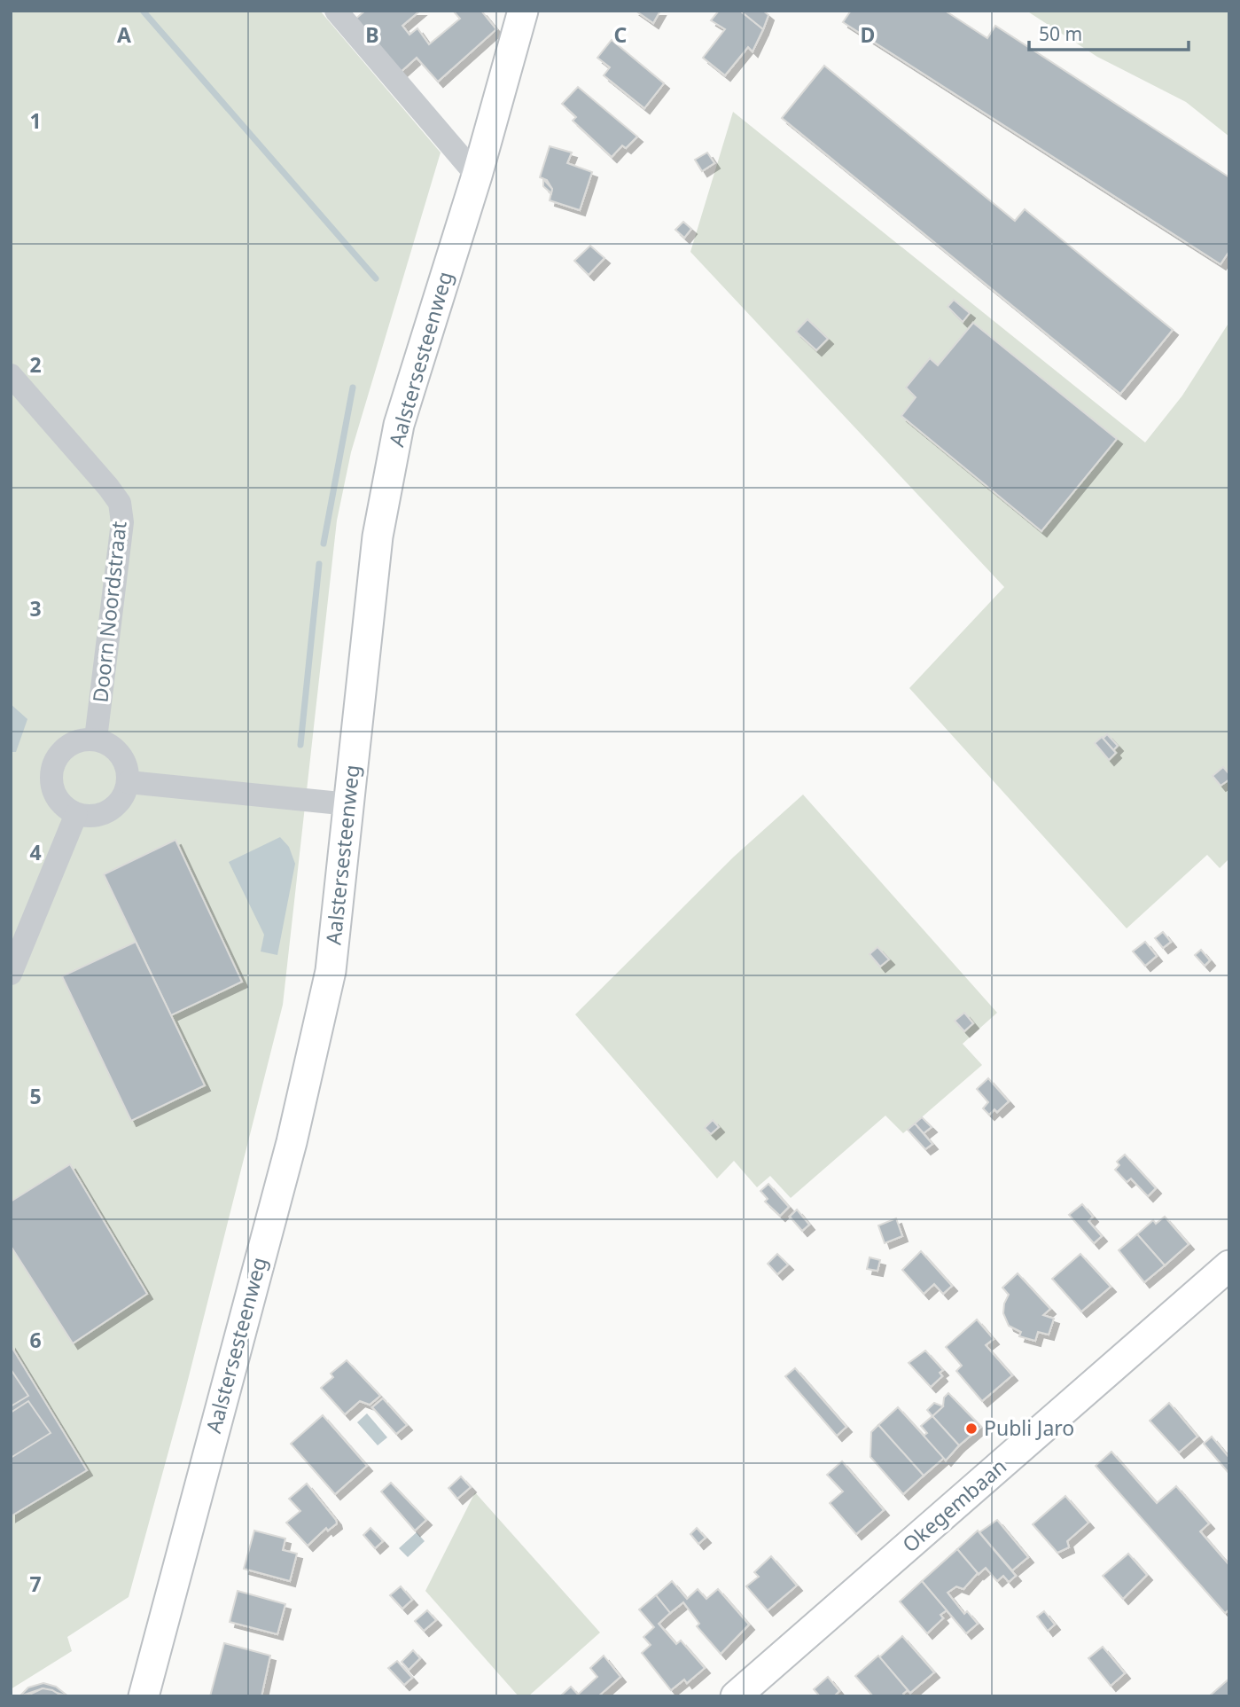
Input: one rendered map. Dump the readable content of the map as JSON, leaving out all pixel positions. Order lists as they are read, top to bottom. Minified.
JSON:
{"streets":{"main road":["Aalstersesteenweg","Okegembaan"],"street":["Doorn Noordstraat"]},"places":["Publi Jaro"],"scale_bar":"50 m","grid":{"columns":["A","B","C","D"],"rows":["1","2","3","4","5","6","7"]}}
